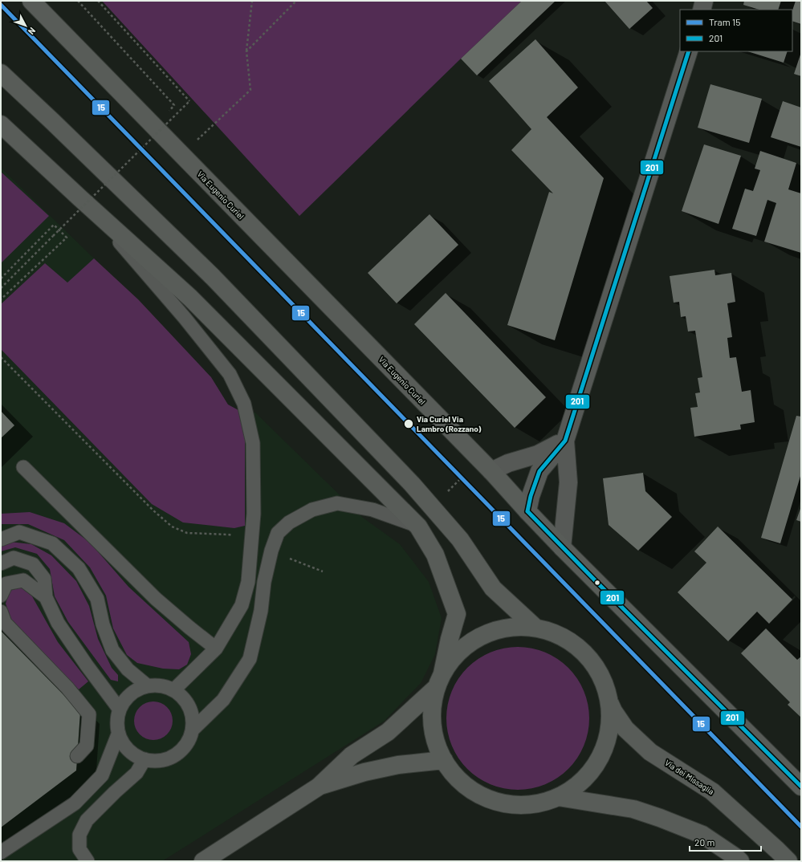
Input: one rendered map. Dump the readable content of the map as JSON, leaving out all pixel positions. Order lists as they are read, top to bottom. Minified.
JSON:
{"streets":{"main road":["Via Eugenio Curiel","Via dei Missaglia"]},"places":["Via Curiel Via Lambro (Rozzano)"],"lines":["tram line 15","transit line 201"],"legend":["Tram 15","201"],"scale_bar":"20 m","north":"bottom right"}
